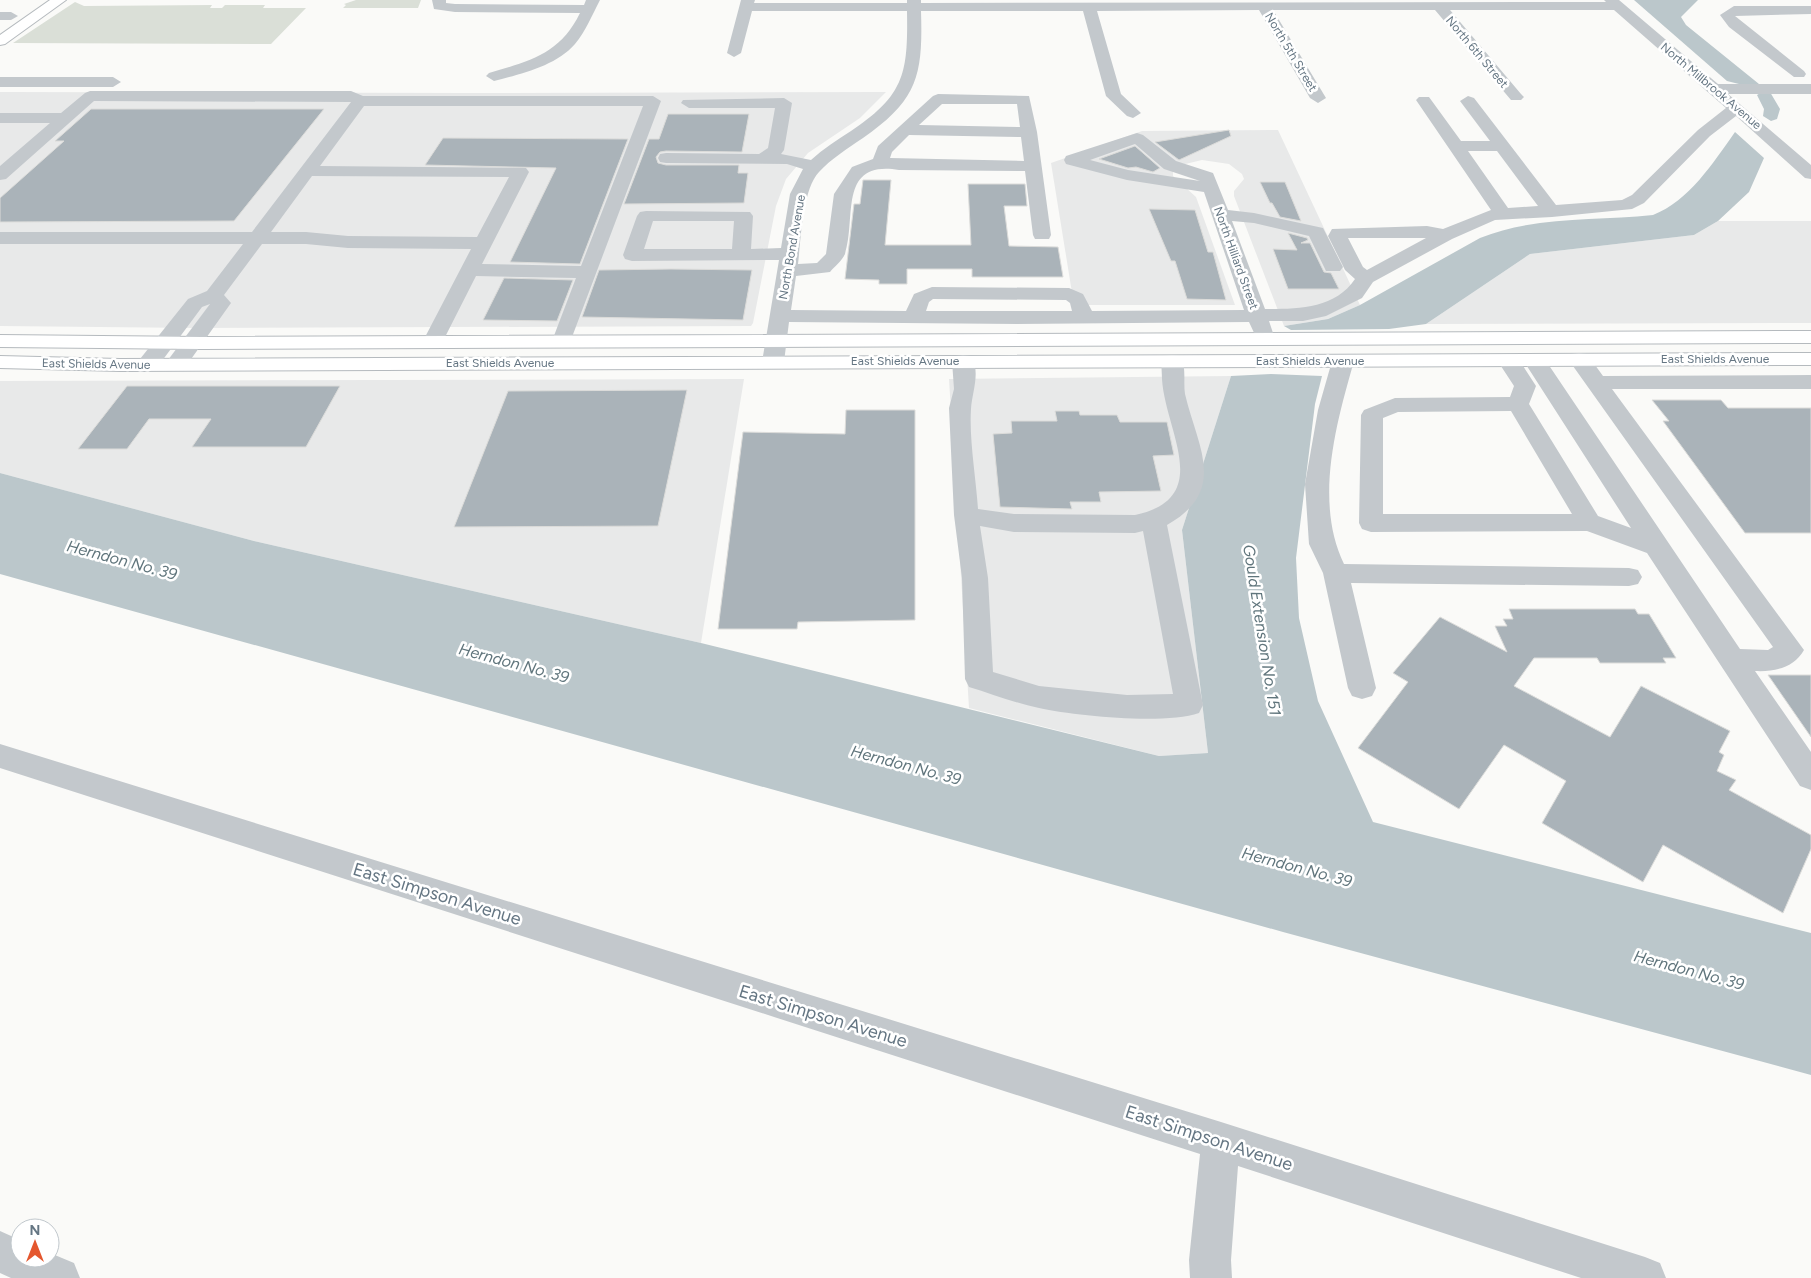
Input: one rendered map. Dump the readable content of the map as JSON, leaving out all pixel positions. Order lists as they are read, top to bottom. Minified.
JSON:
{"streets":{"main road":["East Shields Avenue"],"street":["North 5th Street","North 6th Street","North Millbrook Avenue","North Bond Avenue","North Hilliard Street","East Simpson Avenue"]},"crossings":[["North Bond Avenue","East Shields Avenue"],["North Hilliard Street","East Shields Avenue"]],"water":["Herndon No. 39","Gould Extension No. 151"],"north":"top"}
